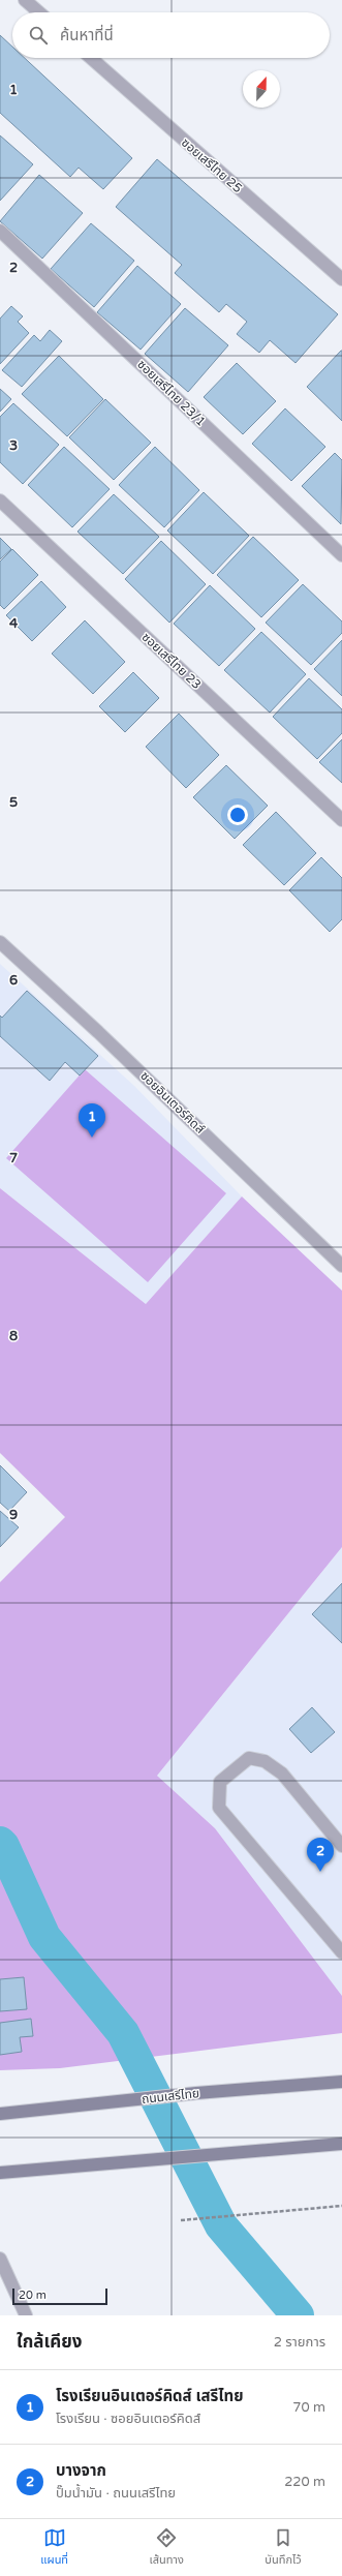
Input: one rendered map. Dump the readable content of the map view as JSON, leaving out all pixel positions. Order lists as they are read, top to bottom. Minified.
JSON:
{"streets":{"main road":["ถนนเสรีไทย"],"street":["ซอยเสรีไทย 25","ซอยเสรีไทย 23/1","ซอยเสรีไทย 23","ซอยอินเตอร์คิดส์"]},"scale_bar":"20 m","north":"top","page":{"search":"ค้นหาที่นี่","pins":["1","2"],"scale":"20 m","heading":["ใกล้เคียง","2 รายการ"],"list":[{"mark":"1","name":"โรงเรียนอินเตอร์คิดส์ เสรีไทย","note":"โรงเรียน · ซอยอินเตอร์คิดส์","value":"70 m"},{"mark":"2","name":"บางจาก","note":"ปั๊มน้ำมัน · ถนนเสรีไทย","value":"220 m"}],"nav":["แผนที่","เส้นทาง","บันทึกไว้"]},"grid":{"rows":["1","2","3","4","5","6","7","8","9"]}}
